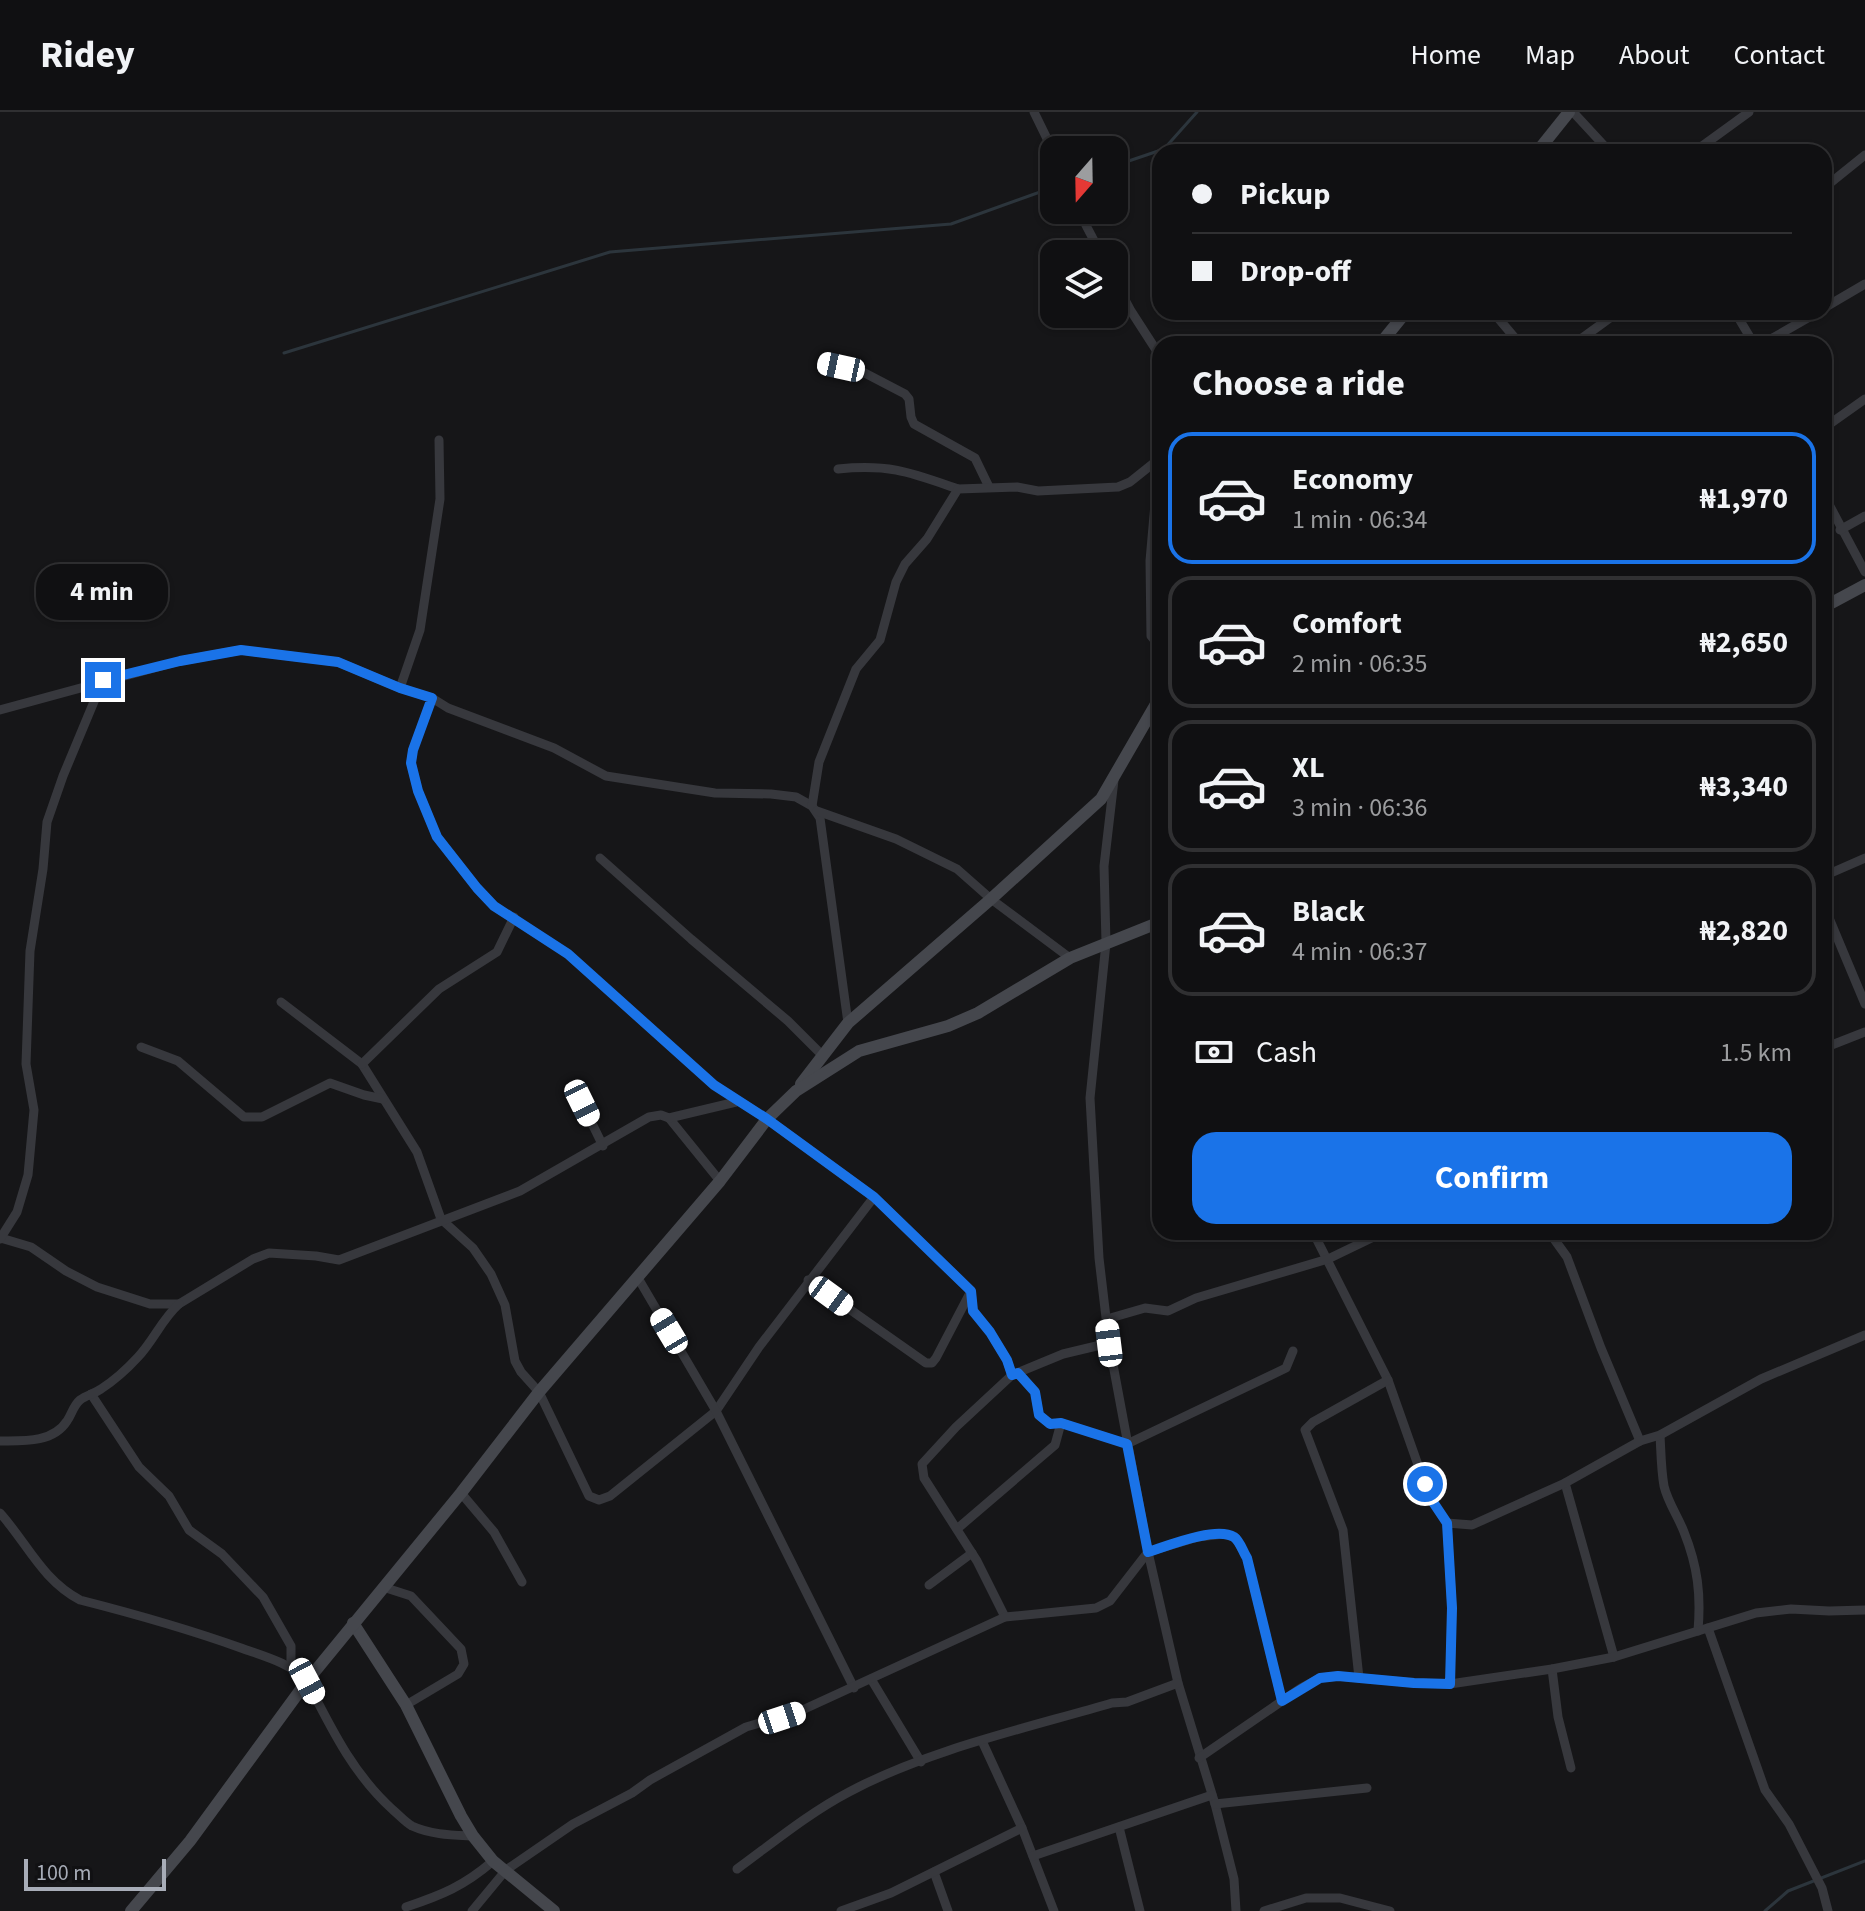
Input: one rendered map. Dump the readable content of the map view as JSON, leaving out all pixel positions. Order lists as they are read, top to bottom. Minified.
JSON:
{"scale_bar":"100 m","north":"bottom","page":{"header":"Ridey","nav":["Home","Map","About","Contact"],"banner":["Pickup","Drop-off"],"heading":"Choose a ride","list":[{"name":"Economy","note":"1 min · 06:34","value":"₦1,970"},{"name":"Comfort","note":"2 min · 06:35","value":"₦2,650"},{"name":"XL","note":"3 min · 06:36","value":"₦3,340"},{"name":"Black","note":"4 min · 06:37","value":"₦2,820"}],"bubble":"4 min","pay":["Cash","1.5 km"],"buttons":"Confirm","scale":"100 m"}}
